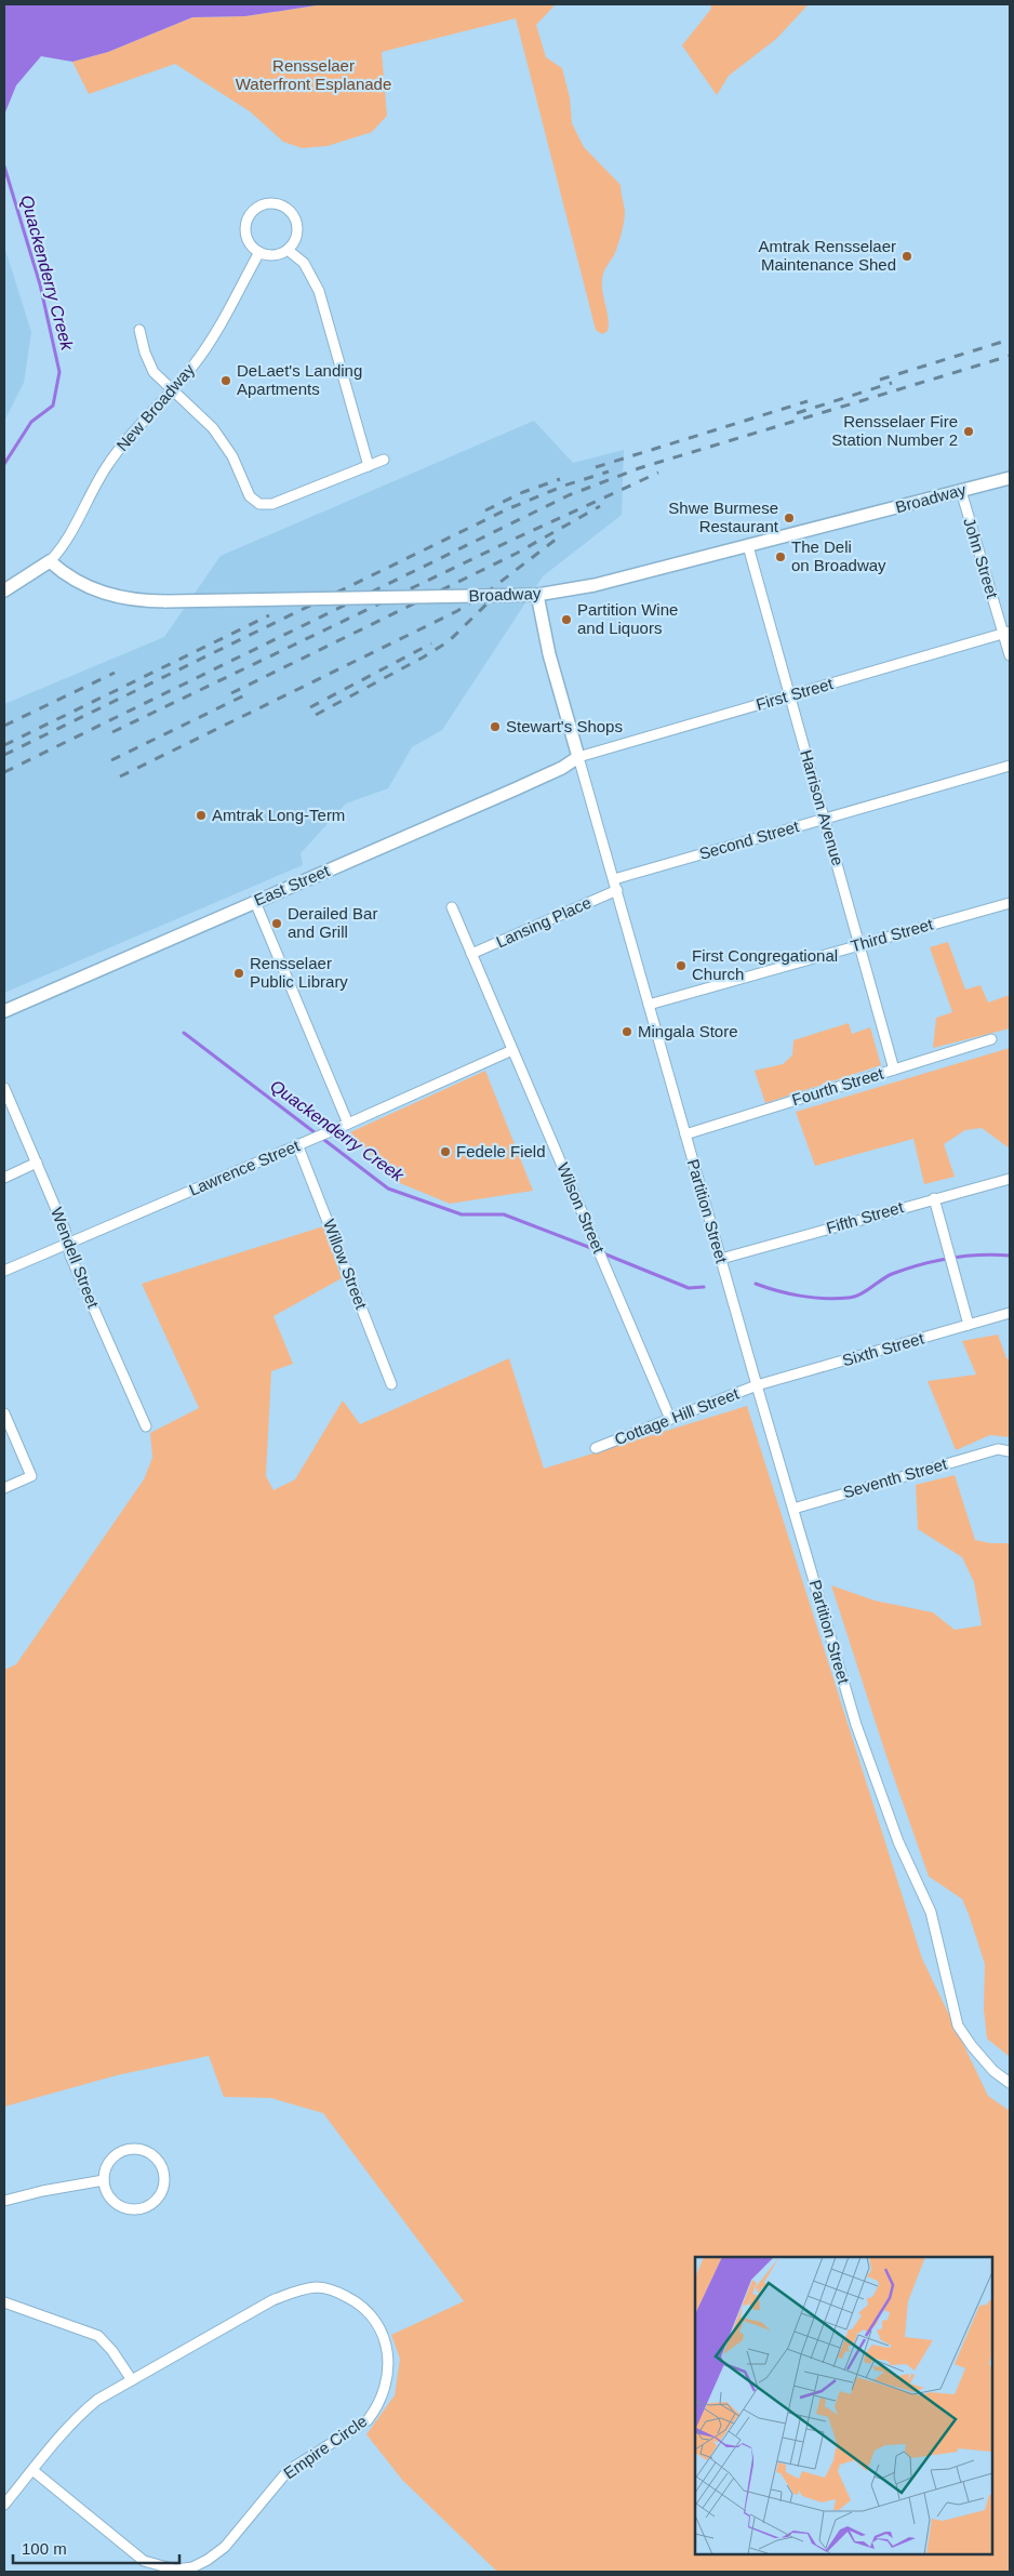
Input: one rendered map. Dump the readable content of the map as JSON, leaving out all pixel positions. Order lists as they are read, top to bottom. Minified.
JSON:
{"streets":{"street":["New Broadway","Broadway","John Street","First Street","Harrison Avenue","Second Street","East Street","Lansing Place","Third Street","Fourth Street","Lawrence Street","Wilson Street","Partition Street","Fifth Street","Wendell Street","Willow Street","Sixth Street","Cottage Hill Street","Seventh Street","Empire Circle"]},"crossings":[["New Broadway","Broadway"],["Broadway","John Street"],["Broadway","Harrison Avenue"],["Broadway","Partition Street"],["John Street","First Street"],["First Street","Harrison Avenue"],["First Street","East Street"],["First Street","Partition Street"],["Harrison Avenue","Second Street"],["Harrison Avenue","Third Street"],["Harrison Avenue","Fourth Street"],["Second Street","Partition Street"],["East Street","Partition Street"],["Lansing Place","Wilson Street"],["Lansing Place","Partition Street"],["Third Street","Partition Street"],["Fourth Street","Partition Street"],["Lawrence Street","Wilson Street"],["Lawrence Street","Wendell Street"],["Lawrence Street","Willow Street"],["Wilson Street","Cottage Hill Street"],["Partition Street","Fifth Street"],["Partition Street","Sixth Street"],["Partition Street","Cottage Hill Street"],["Partition Street","Seventh Street"],["Sixth Street","Cottage Hill Street"]],"water":["Quackenderry Creek"],"parks":["Rensselaer Waterfront Esplanade"],"places":["Amtrak Rensselaer Maintenance Shed","DeLaet's Landing Apartments","Rensselaer Fire Station Number 2","Shwe Burmese Restaurant","The Deli on Broadway","Partition Wine and Liquors","Stewart's Shops","Amtrak Long-Term","Derailed Bar and Grill","First Congregational Church","Rensselaer Public Library","Mingala Store","Fedele Field"],"scale_bar":"100 m"}
